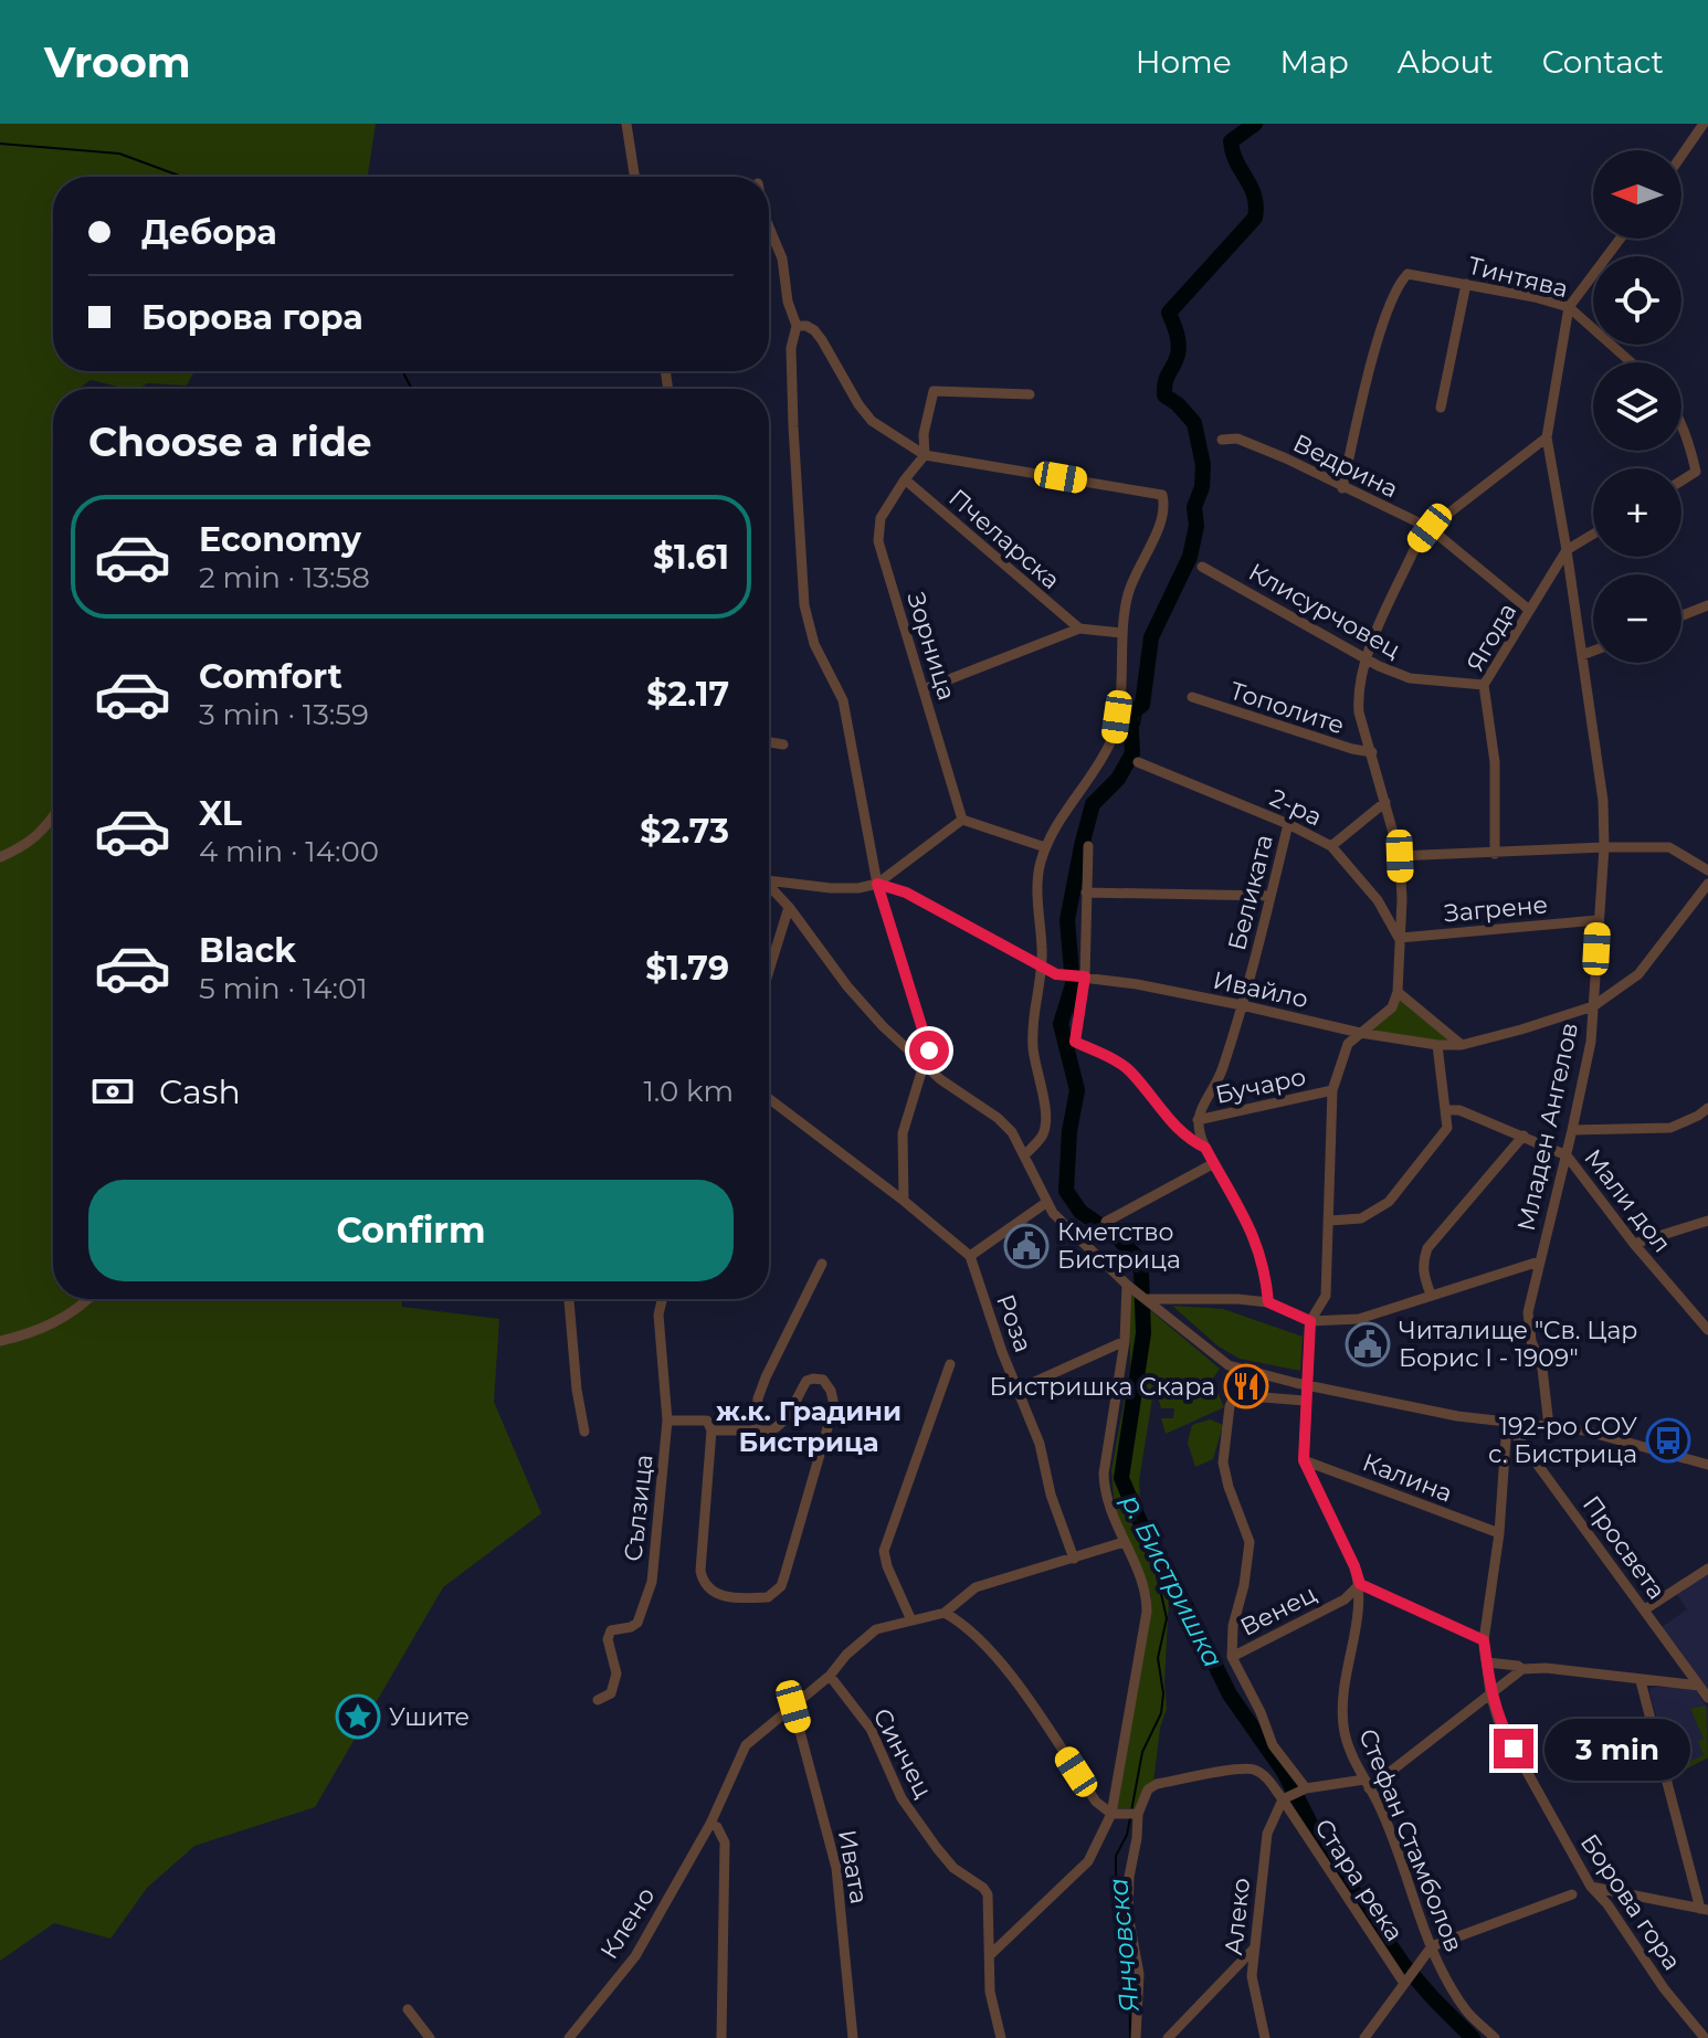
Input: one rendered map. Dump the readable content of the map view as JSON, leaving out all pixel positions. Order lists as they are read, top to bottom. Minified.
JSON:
{"streets":{"street":["Тинтява","Ведрина","Пчеларска","Клисурчовец","Ягода","Зорница","Тополите","2-ра","Беликата","Загрене","Ивайло","Бучаро","Младен Ангелов","Мали дол","Роза","Калина","Сълзица","Просвета","Венец","Синчец","Стефан Стамболов","Ивата","Стара река","Борова гора","Алеко","Клено"]},"crossings":[["Тинтява","Ведрина"],["Тинтява","Младен Ангелов"],["Ведрина","Ягода"],["Пчеларска","Зорница"],["Клисурчовец","Ягода"],["Ягода","Младен Ангелов"],["2-ра","Беликата"],["2-ра","Загрене"],["Беликата","Ивайло"],["Беликата","Бучаро"],["Загрене","Младен Ангелов"],["Ивайло","Младен Ангелов"],["Ивайло","Стефан Стамболов"],["Бучаро","Стефан Стамболов"],["Младен Ангелов","Мали дол"],["Калина","Стефан Стамболов"],["Калина","Борова гора"],["Просвета","Борова гора"],["Венец","Стефан Стамболов"],["Синчец","Клено"],["Ивата","Клено"],["Стара река","Алеко"]],"districts":["ж.к. Градини Бистрица"],"water":["р. Бистришка","Янчовска"],"places":{"public building":["Кметство Бистрица","Читалище \"Св. Цар Борис I - 1909\""],"restaurant":["Бистришка Скара"],"bus stop":["192-ро СОУ с. Бистрица"],"place":["Ушите"]},"north":"left","page":{"header":"Vroom","nav":["Home","Map","About","Contact"],"map_buttons":["+","−"],"banner":["Дебора","Борова гора"],"heading":"Choose a ride","list":[{"name":"Economy","note":"2 min · 13:58","value":"$1.61"},{"name":"Comfort","note":"3 min · 13:59","value":"$2.17"},{"name":"XL","note":"4 min · 14:00","value":"$2.73"},{"name":"Black","note":"5 min · 14:01","value":"$1.79"}],"pay":["Cash","1.0 km"],"buttons":"Confirm","bubble":"3 min"}}
